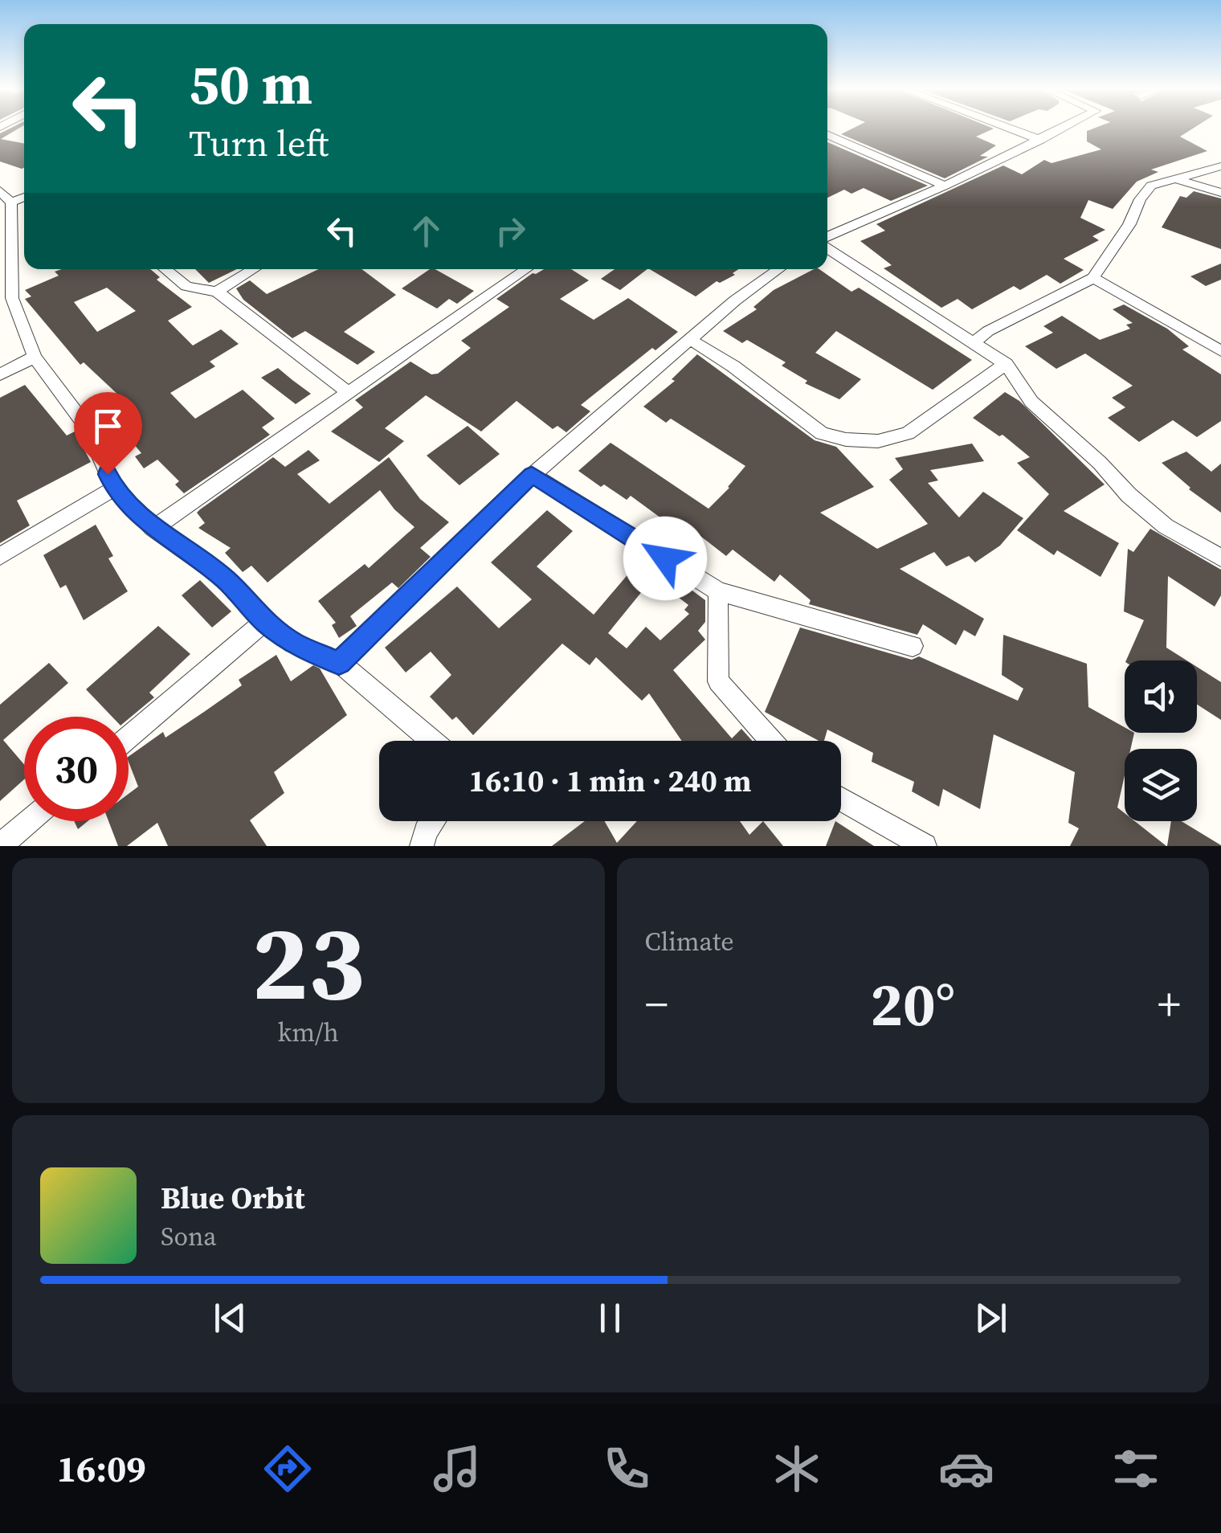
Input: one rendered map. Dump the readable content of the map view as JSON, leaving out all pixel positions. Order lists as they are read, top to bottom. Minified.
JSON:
{"page":{"turn":["50 m","Turn left"],"limit":"30","trip":"16:10 · 1 min · 240 m","tile":[["23","km/h"],"Climate"],"heat":["−","20°","+"],"song":["Blue Orbit","Sona"],"tabs":"16:09"}}
